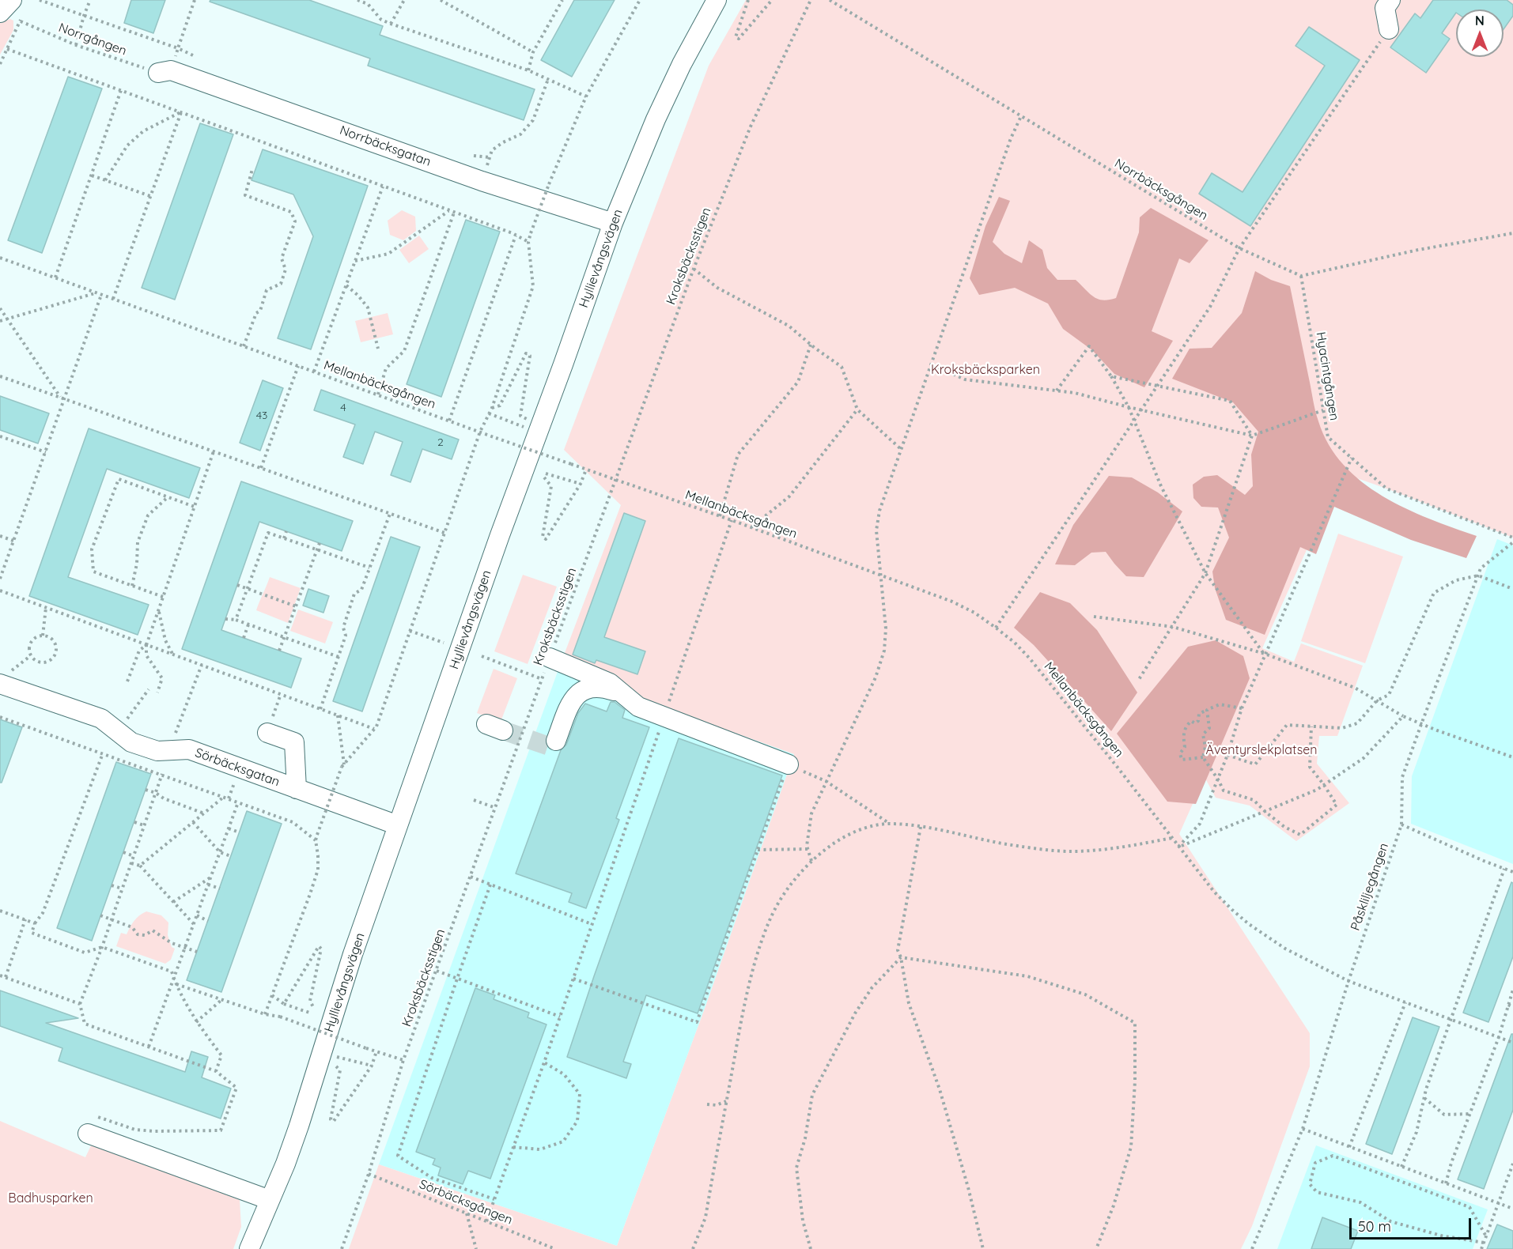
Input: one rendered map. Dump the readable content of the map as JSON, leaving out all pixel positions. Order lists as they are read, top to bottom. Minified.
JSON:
{"streets":{"street":["Norrbäcksgatan","Hyllievångsvägen","Sörbäcksgatan"],"path":["Norrgången","Norrbäcksgången","Kroksbäcksstigen","Hyacintgången","Mellanbäcksgången","Påskliljegången","Sörbäcksgången"]},"crossings":[["Norrgången","Norrbäcksgatan"],["Norrbäcksgatan","Hyllievångsvägen"],["Norrbäcksgången","Hyacintgången"],["Kroksbäcksstigen","Mellanbäcksgången"],["Kroksbäcksstigen","Sörbäcksgången"],["Hyllievångsvägen","Sörbäcksgatan"],["Mellanbäcksgången","Påskliljegången"]],"parks":["Kroksbäcksparken","Äventyrslekplatsen","Badhusparken"],"house_numbers":["4","43","2"],"scale_bar":"50 m","north":"top"}
